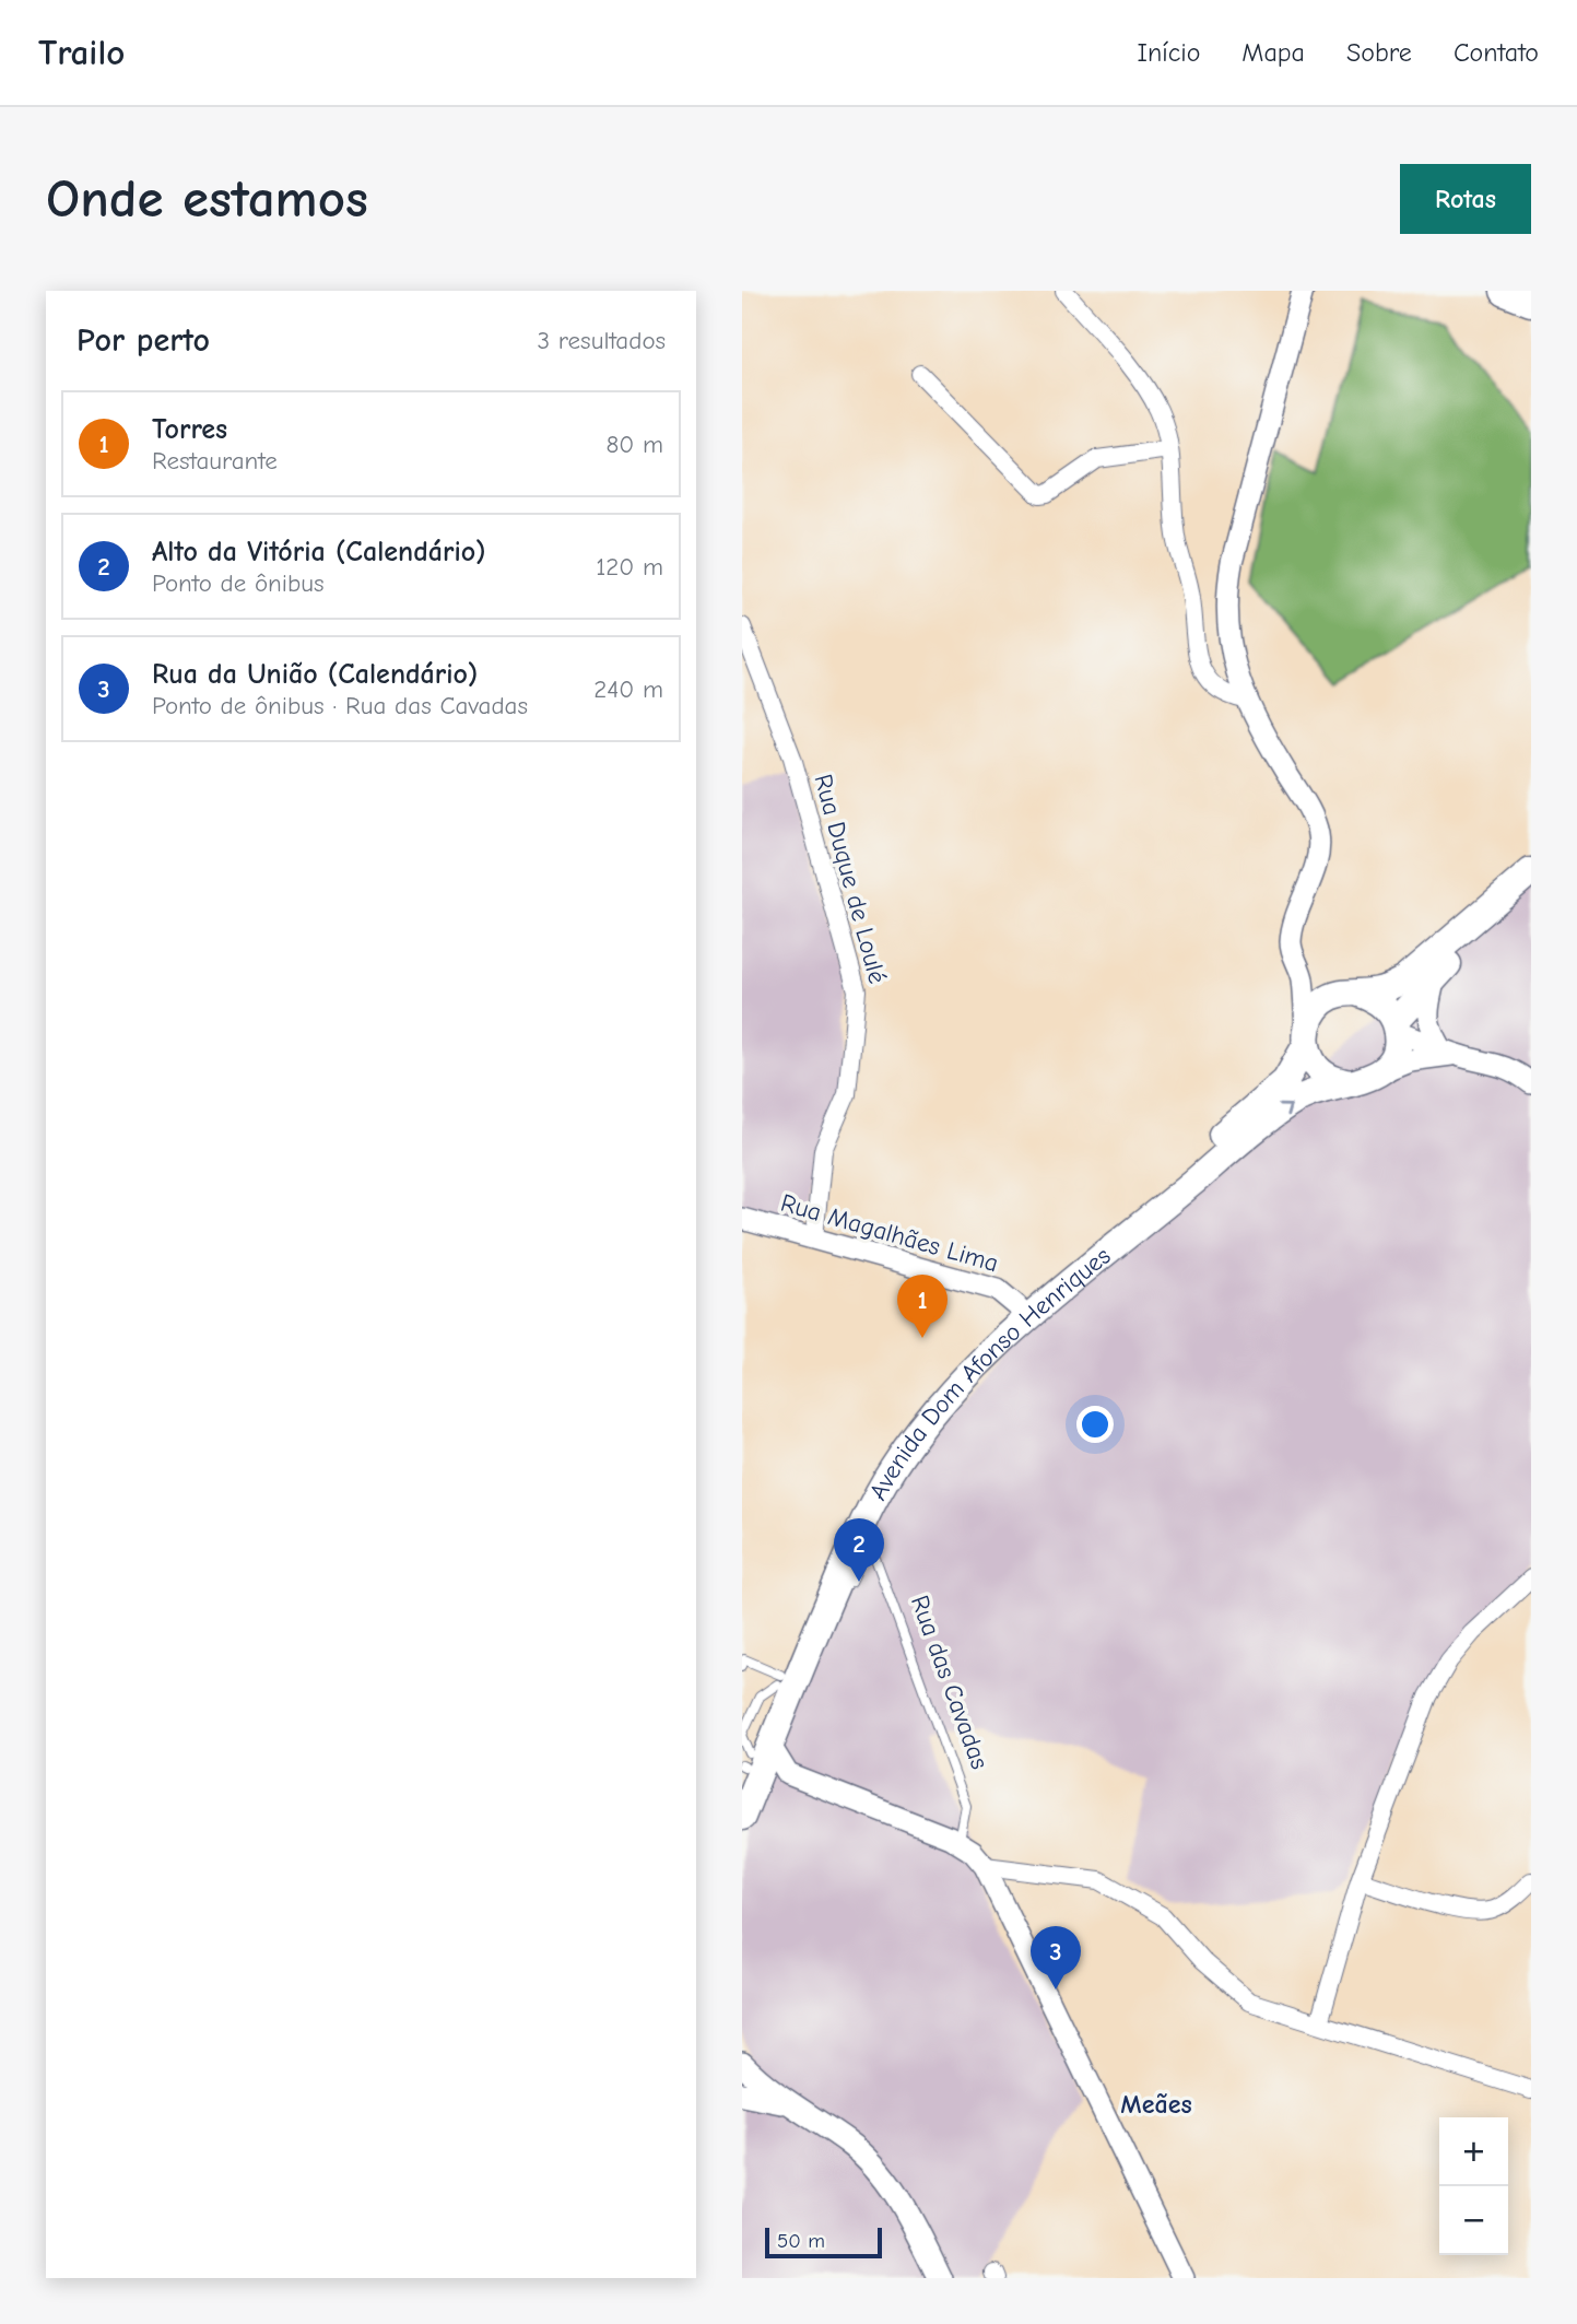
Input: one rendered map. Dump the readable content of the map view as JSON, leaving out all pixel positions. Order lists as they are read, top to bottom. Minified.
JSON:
{"streets":{"main road":["Avenida Dom Afonso Henriques"],"street":["Rua Duque de Loulé","Rua Magalhães Lima"],"lane":["Rua das Cavadas"]},"crossings":[["Rua Duque de Loulé","Rua Magalhães Lima"],["Rua Magalhães Lima","Avenida Dom Afonso Henriques"],["Avenida Dom Afonso Henriques","Rua das Cavadas"]],"districts":["Meães"],"scale_bar":"50 m","page":{"header":"Trailo","nav":["Início","Mapa","Sobre","Contato"],"buttons":"Rotas","title":"Onde estamos","heading":["Por perto","3 resultados"],"list":[{"mark":"1","name":"Torres","note":"Restaurante","value":"80 m"},{"mark":"2","name":"Alto da Vitória (Calendário)","note":"Ponto de ônibus","value":"120 m"},{"mark":"3","name":"Rua da União (Calendário)","note":"Ponto de ônibus · Rua das Cavadas","value":"240 m"}],"pins":["1","2","3"],"map_buttons":["+","−"],"scale":"50 m"}}
